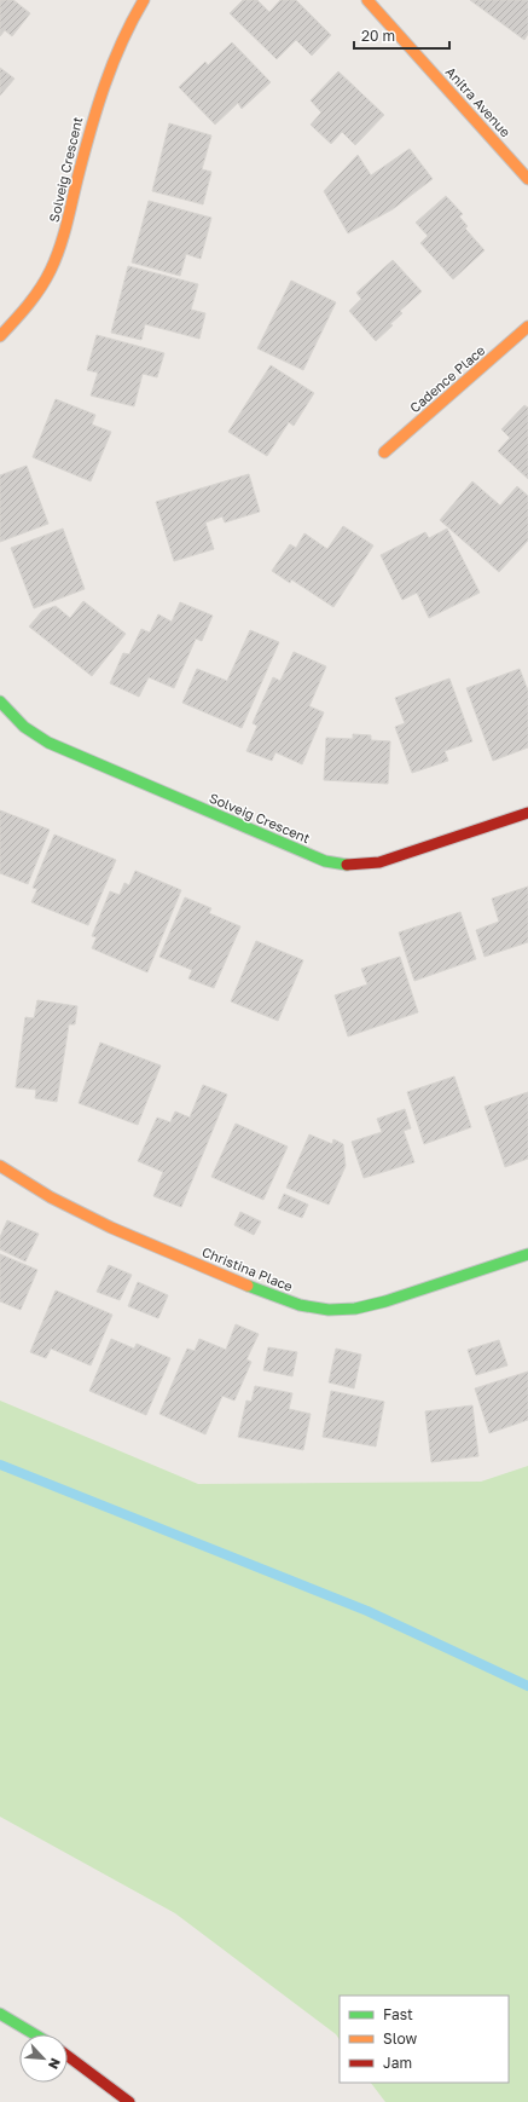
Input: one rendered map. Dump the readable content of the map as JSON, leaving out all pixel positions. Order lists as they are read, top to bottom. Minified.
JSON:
{"streets":{"street":["Anitra Avenue","Solveig Crescent","Cadence Place","Christina Place"]},"legend":["Fast","Slow","Jam"],"scale_bar":"20 m","north":"bottom right"}
